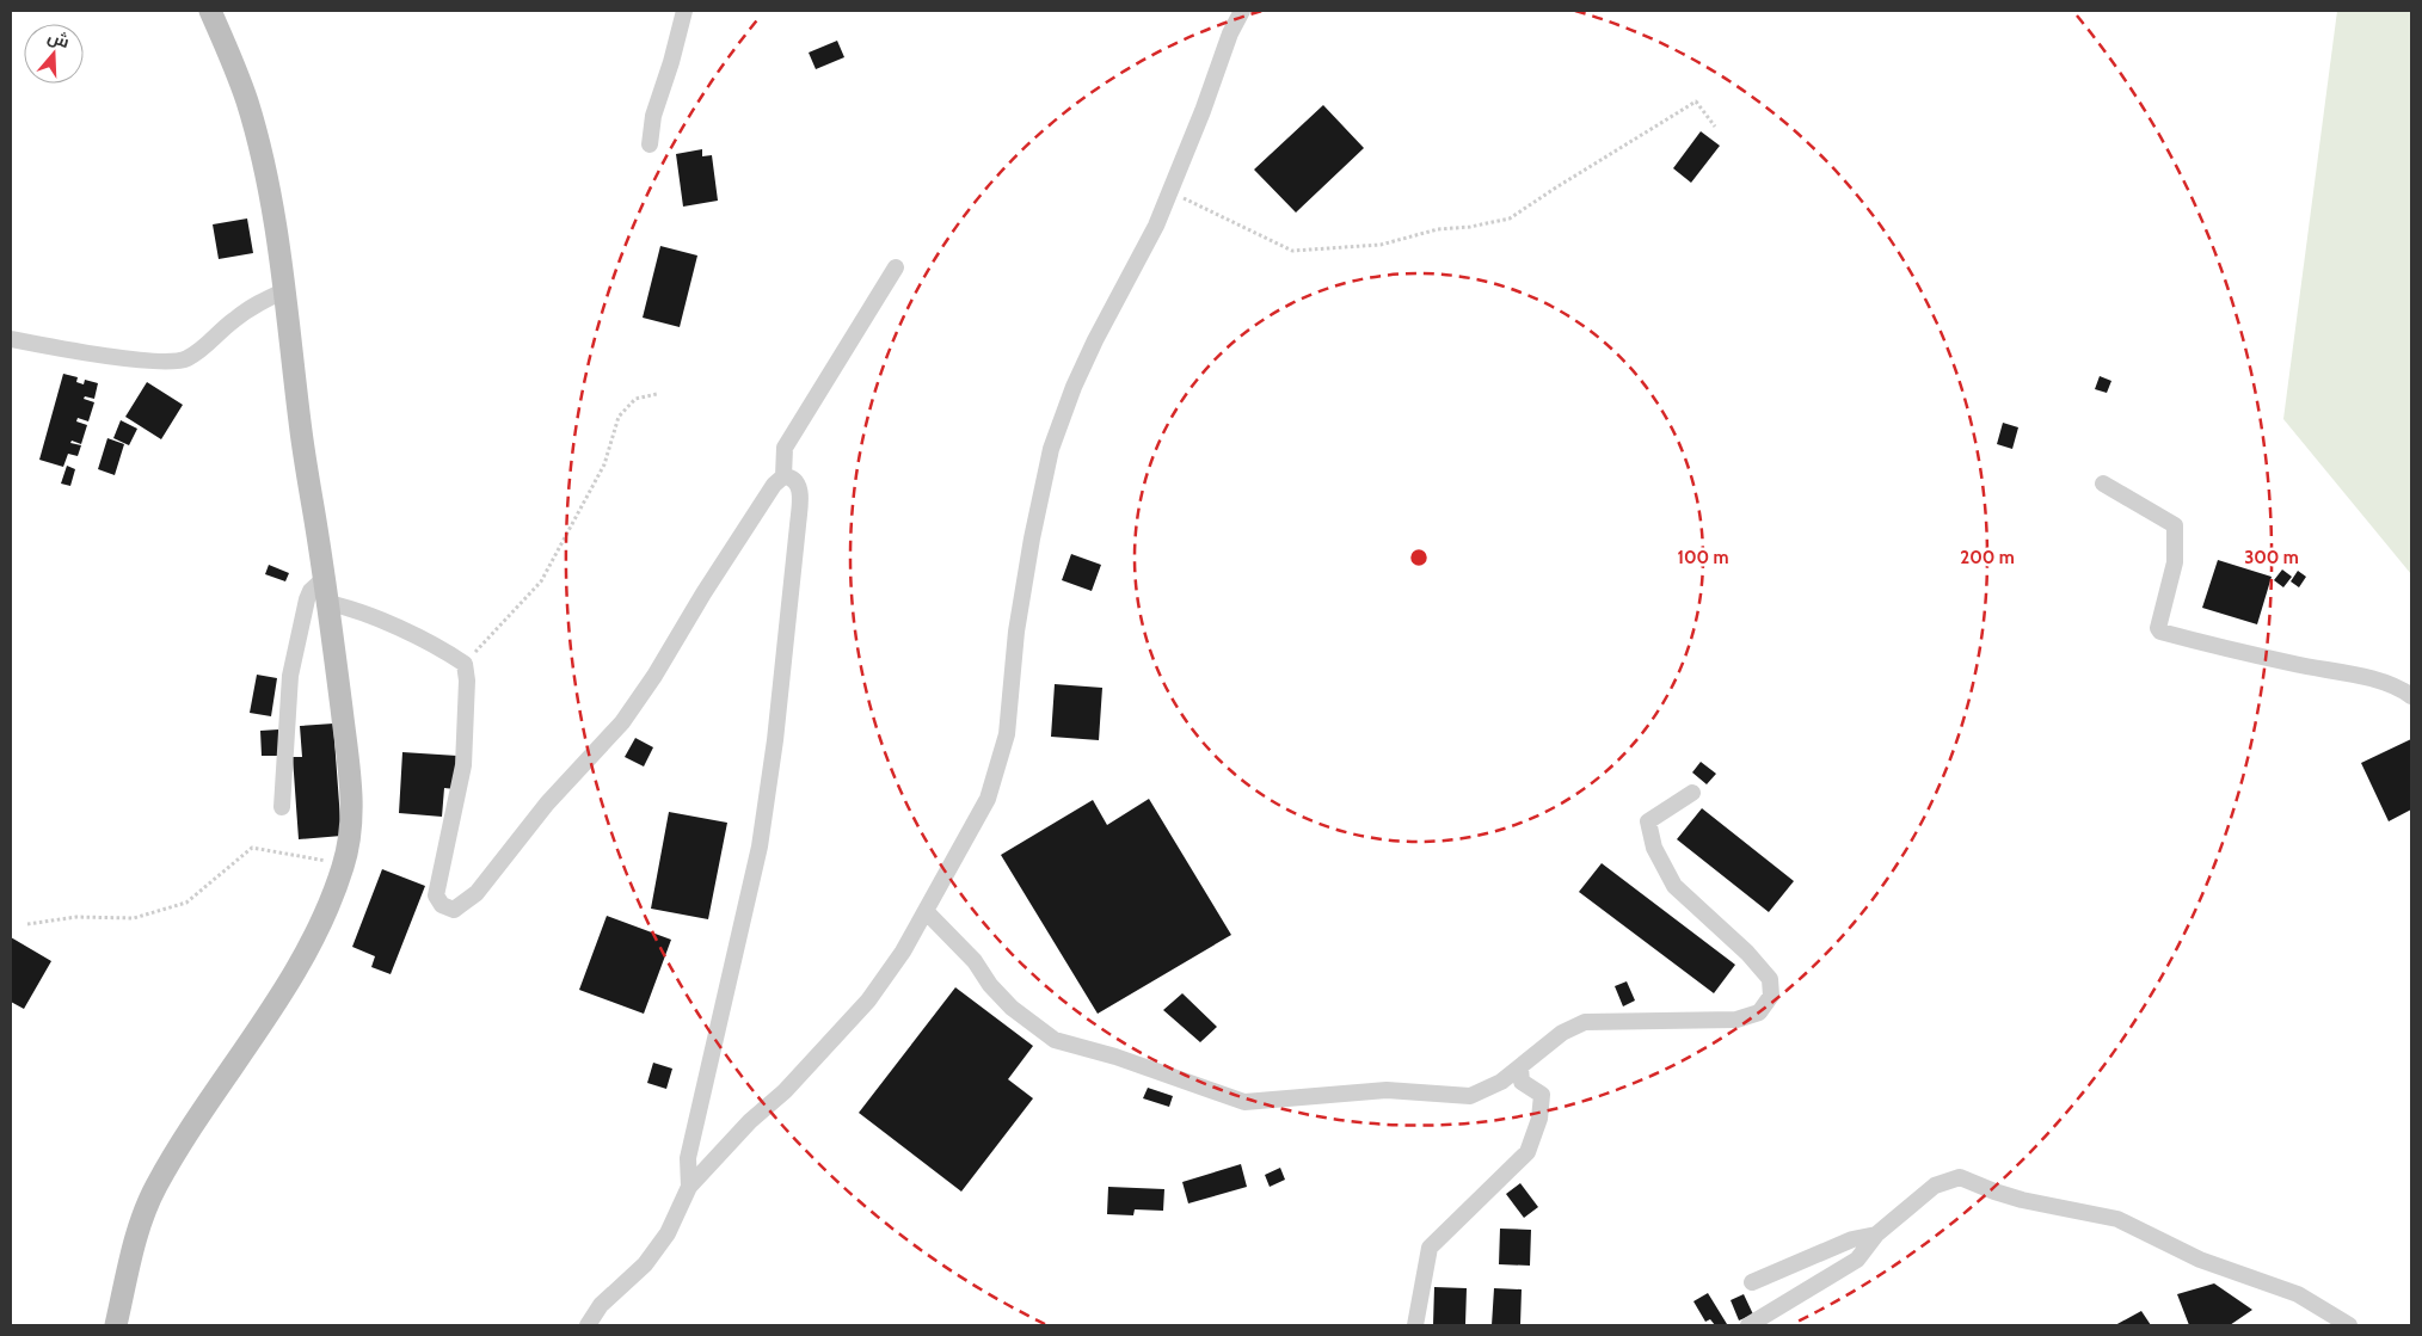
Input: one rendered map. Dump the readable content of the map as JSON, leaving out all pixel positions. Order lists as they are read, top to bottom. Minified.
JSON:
{"north":"top","rings":["100 m","200 m","300 m"]}
